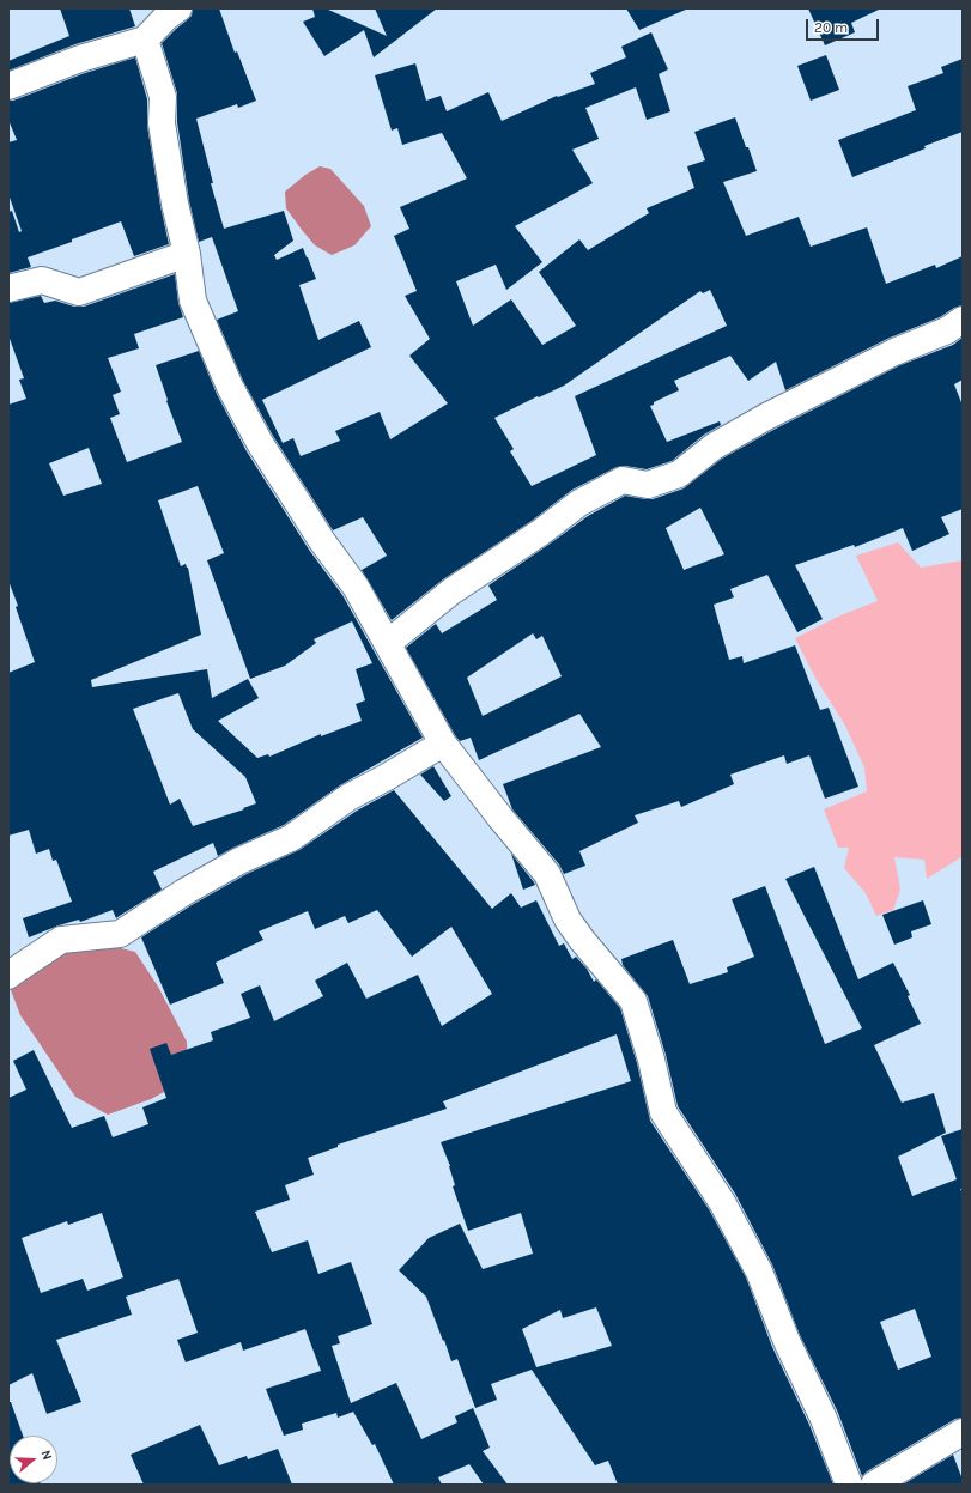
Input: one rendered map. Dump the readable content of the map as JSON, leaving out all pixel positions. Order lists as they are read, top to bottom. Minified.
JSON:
{"scale_bar":"20 m","north":"right"}
